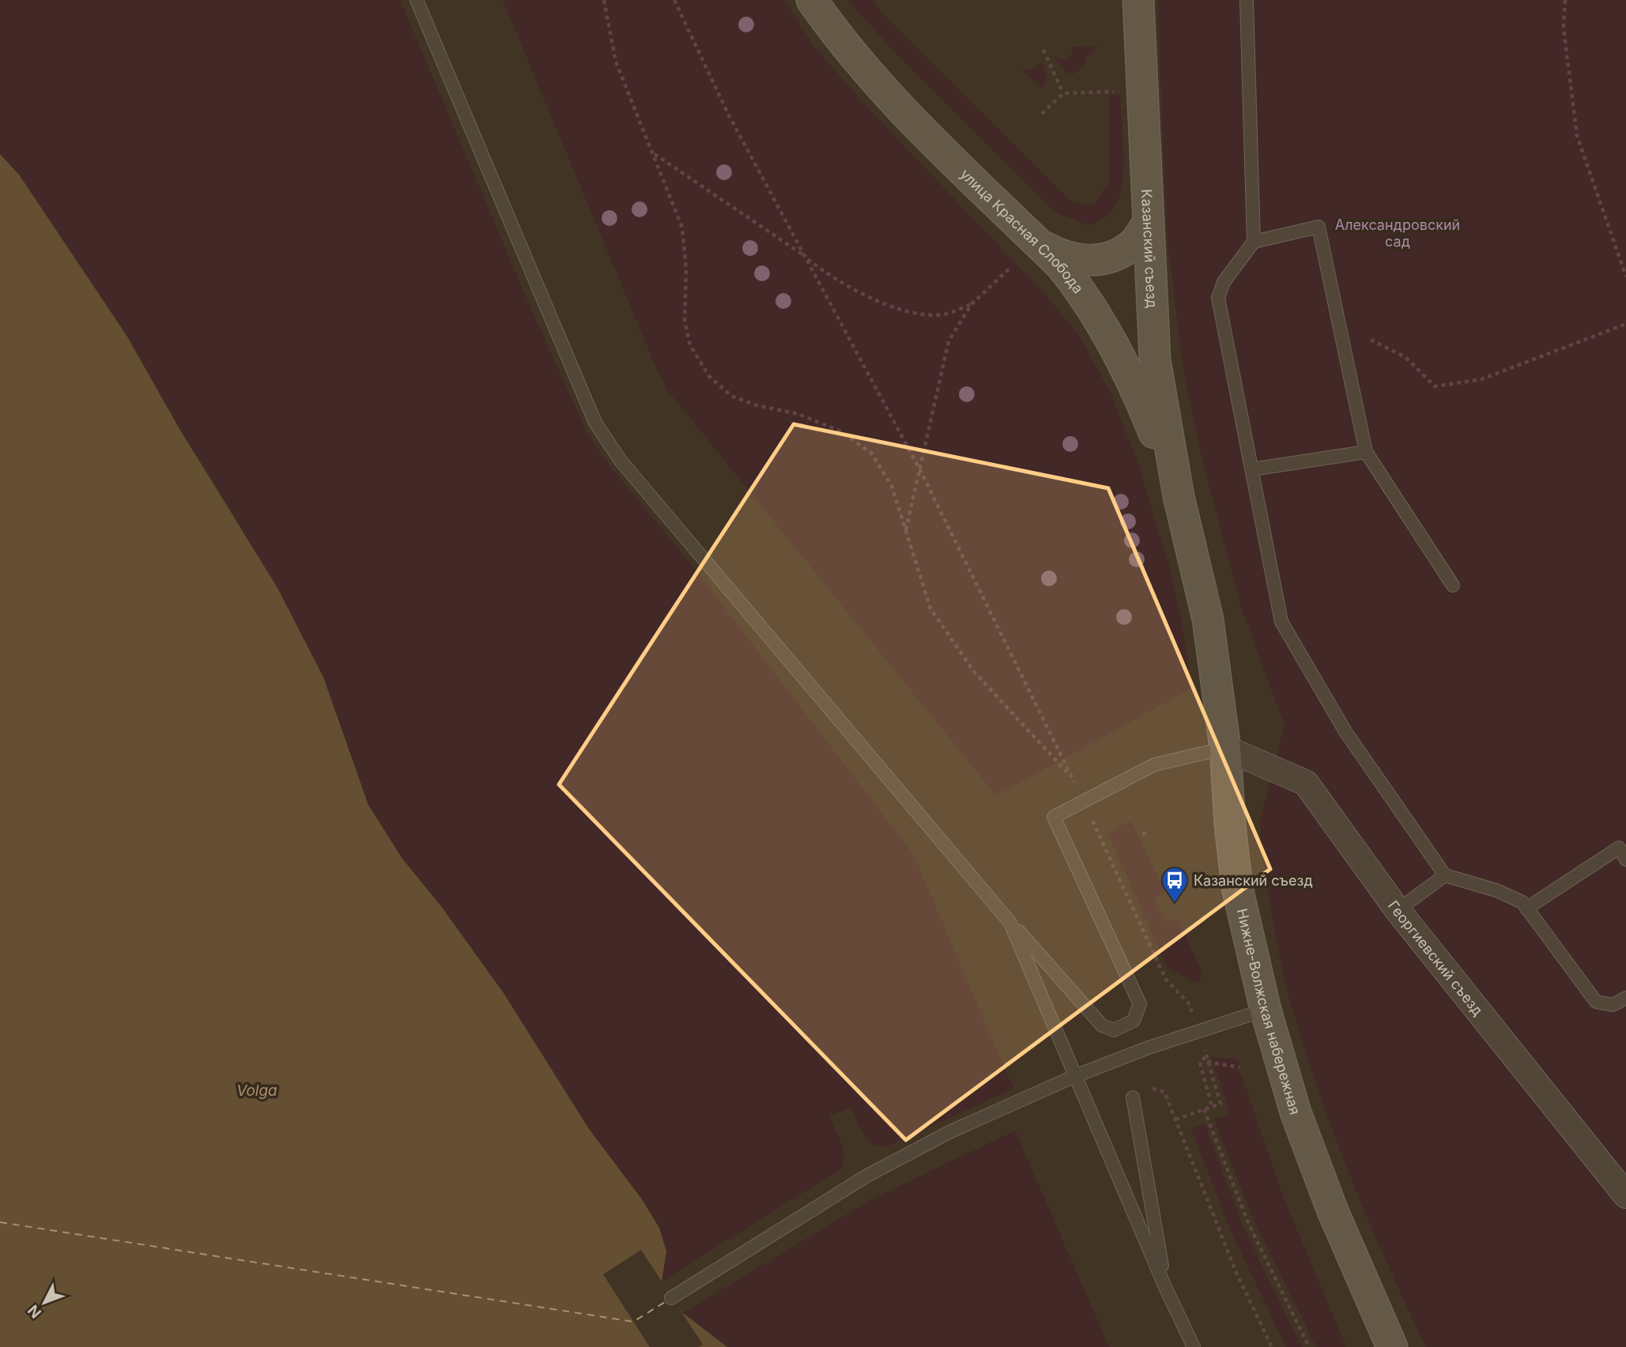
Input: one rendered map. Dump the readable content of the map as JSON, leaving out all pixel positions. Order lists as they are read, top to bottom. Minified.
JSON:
{"streets":{"main road":["улица Красная Слобода","Казанский съезд","Нижне-Волжская набережная"],"street":["Георгиевский съезд"]},"crossings":[["улица Красная Слобода","Казанский съезд"],["улица Красная Слобода","Нижне-Волжская набережная"],["Казанский съезд","Нижне-Волжская набережная"],["Георгиевский съезд","Нижне-Волжская набережная"]],"water":["Volga"],"parks":["Александровский сад"],"places":{"bus stop":["Казанский съезд"]},"north":"bottom left"}
